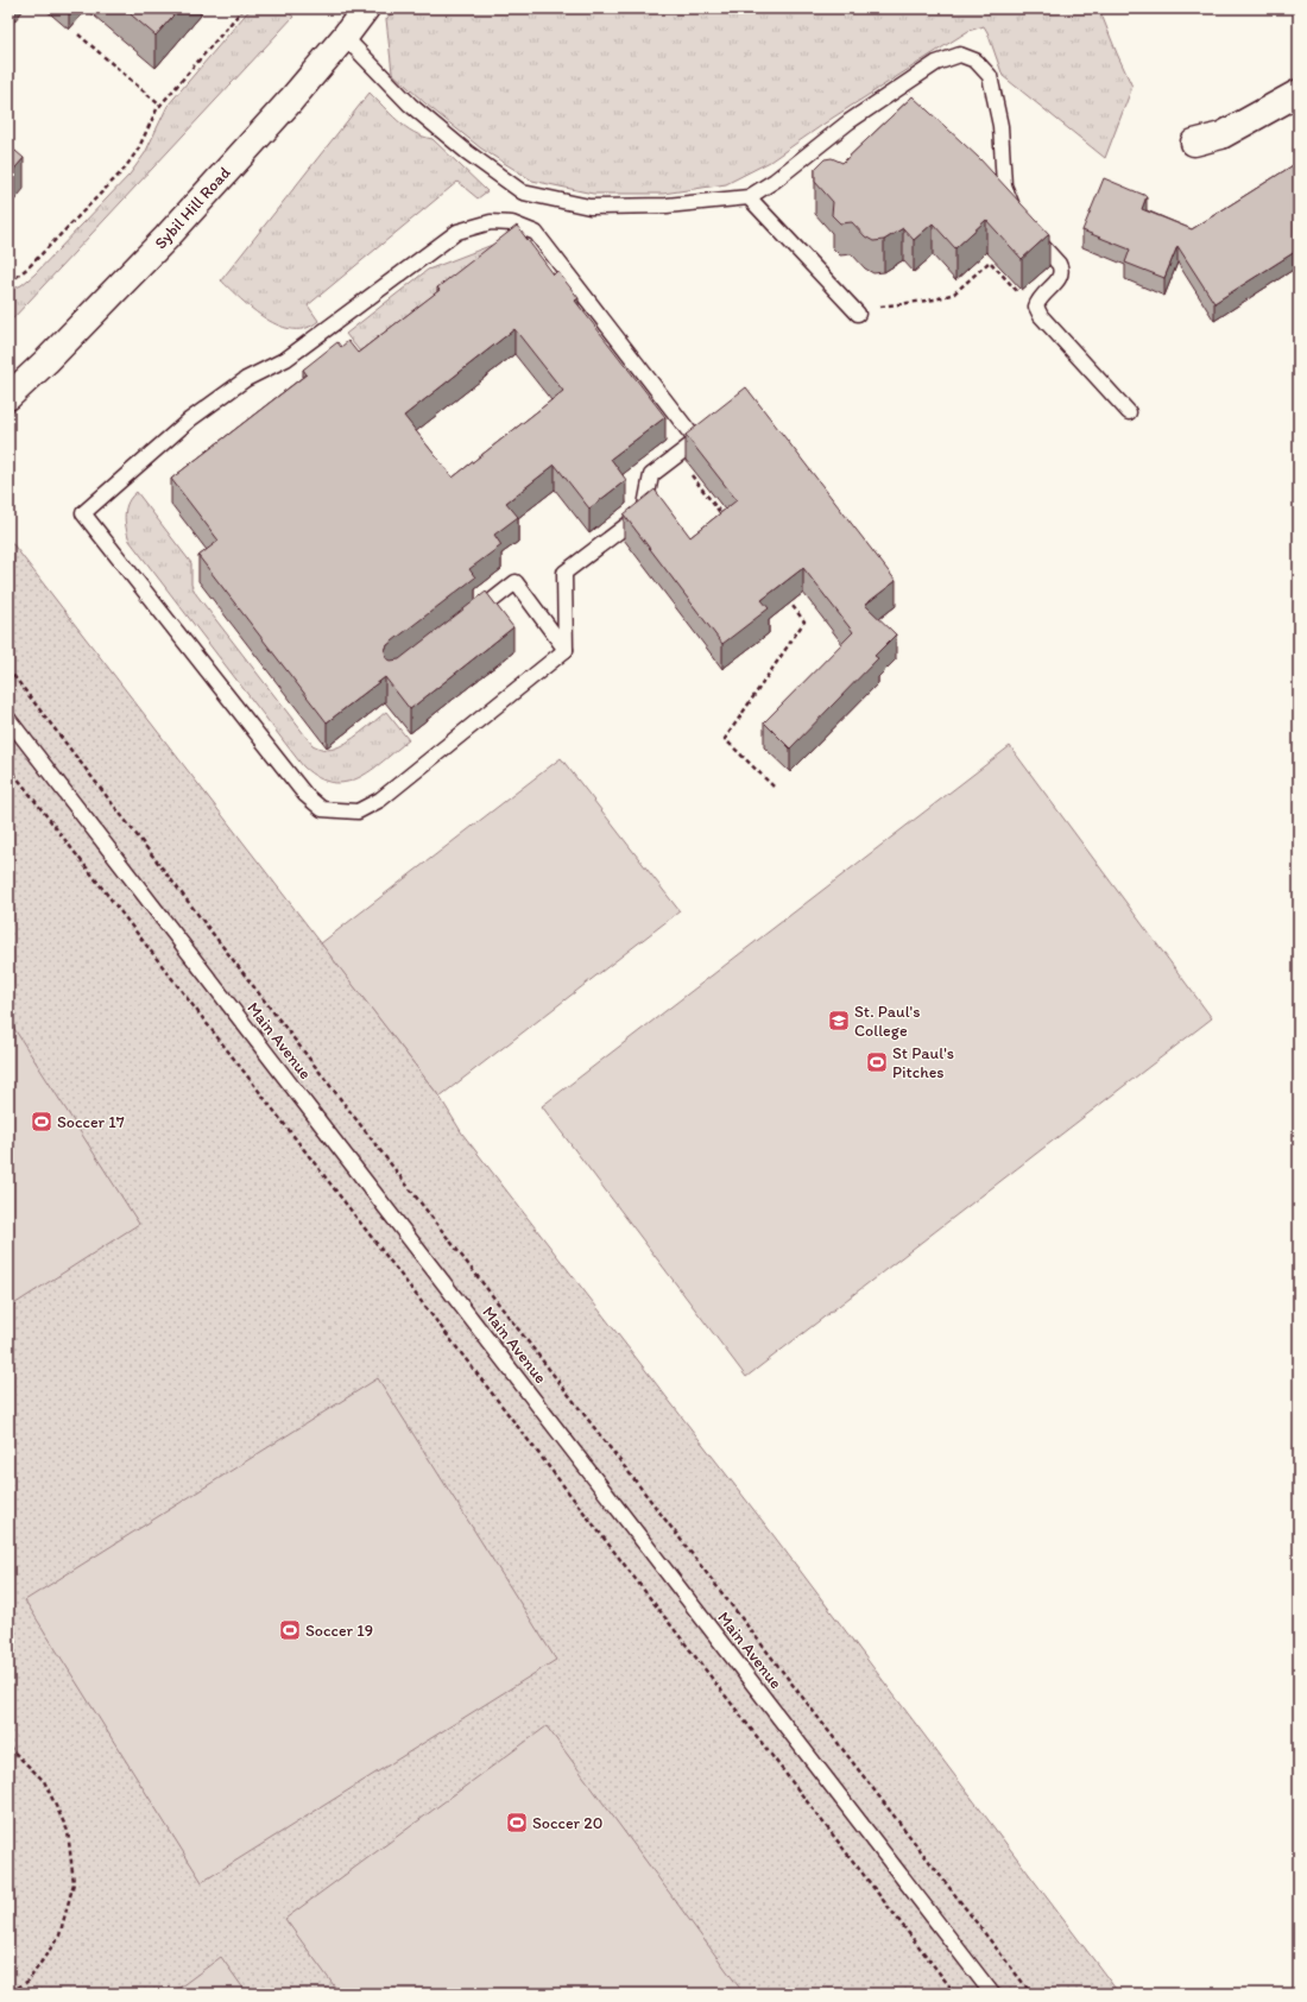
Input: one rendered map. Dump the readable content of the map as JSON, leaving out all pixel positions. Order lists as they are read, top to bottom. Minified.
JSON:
{"streets":{"main road":["Sybil Hill Road"],"lane":["Main Avenue"]},"places":{"school or university":["St. Paul's College"],"sports":["St Paul's Pitches","Soccer 17","Soccer 19","Soccer 20"]}}
